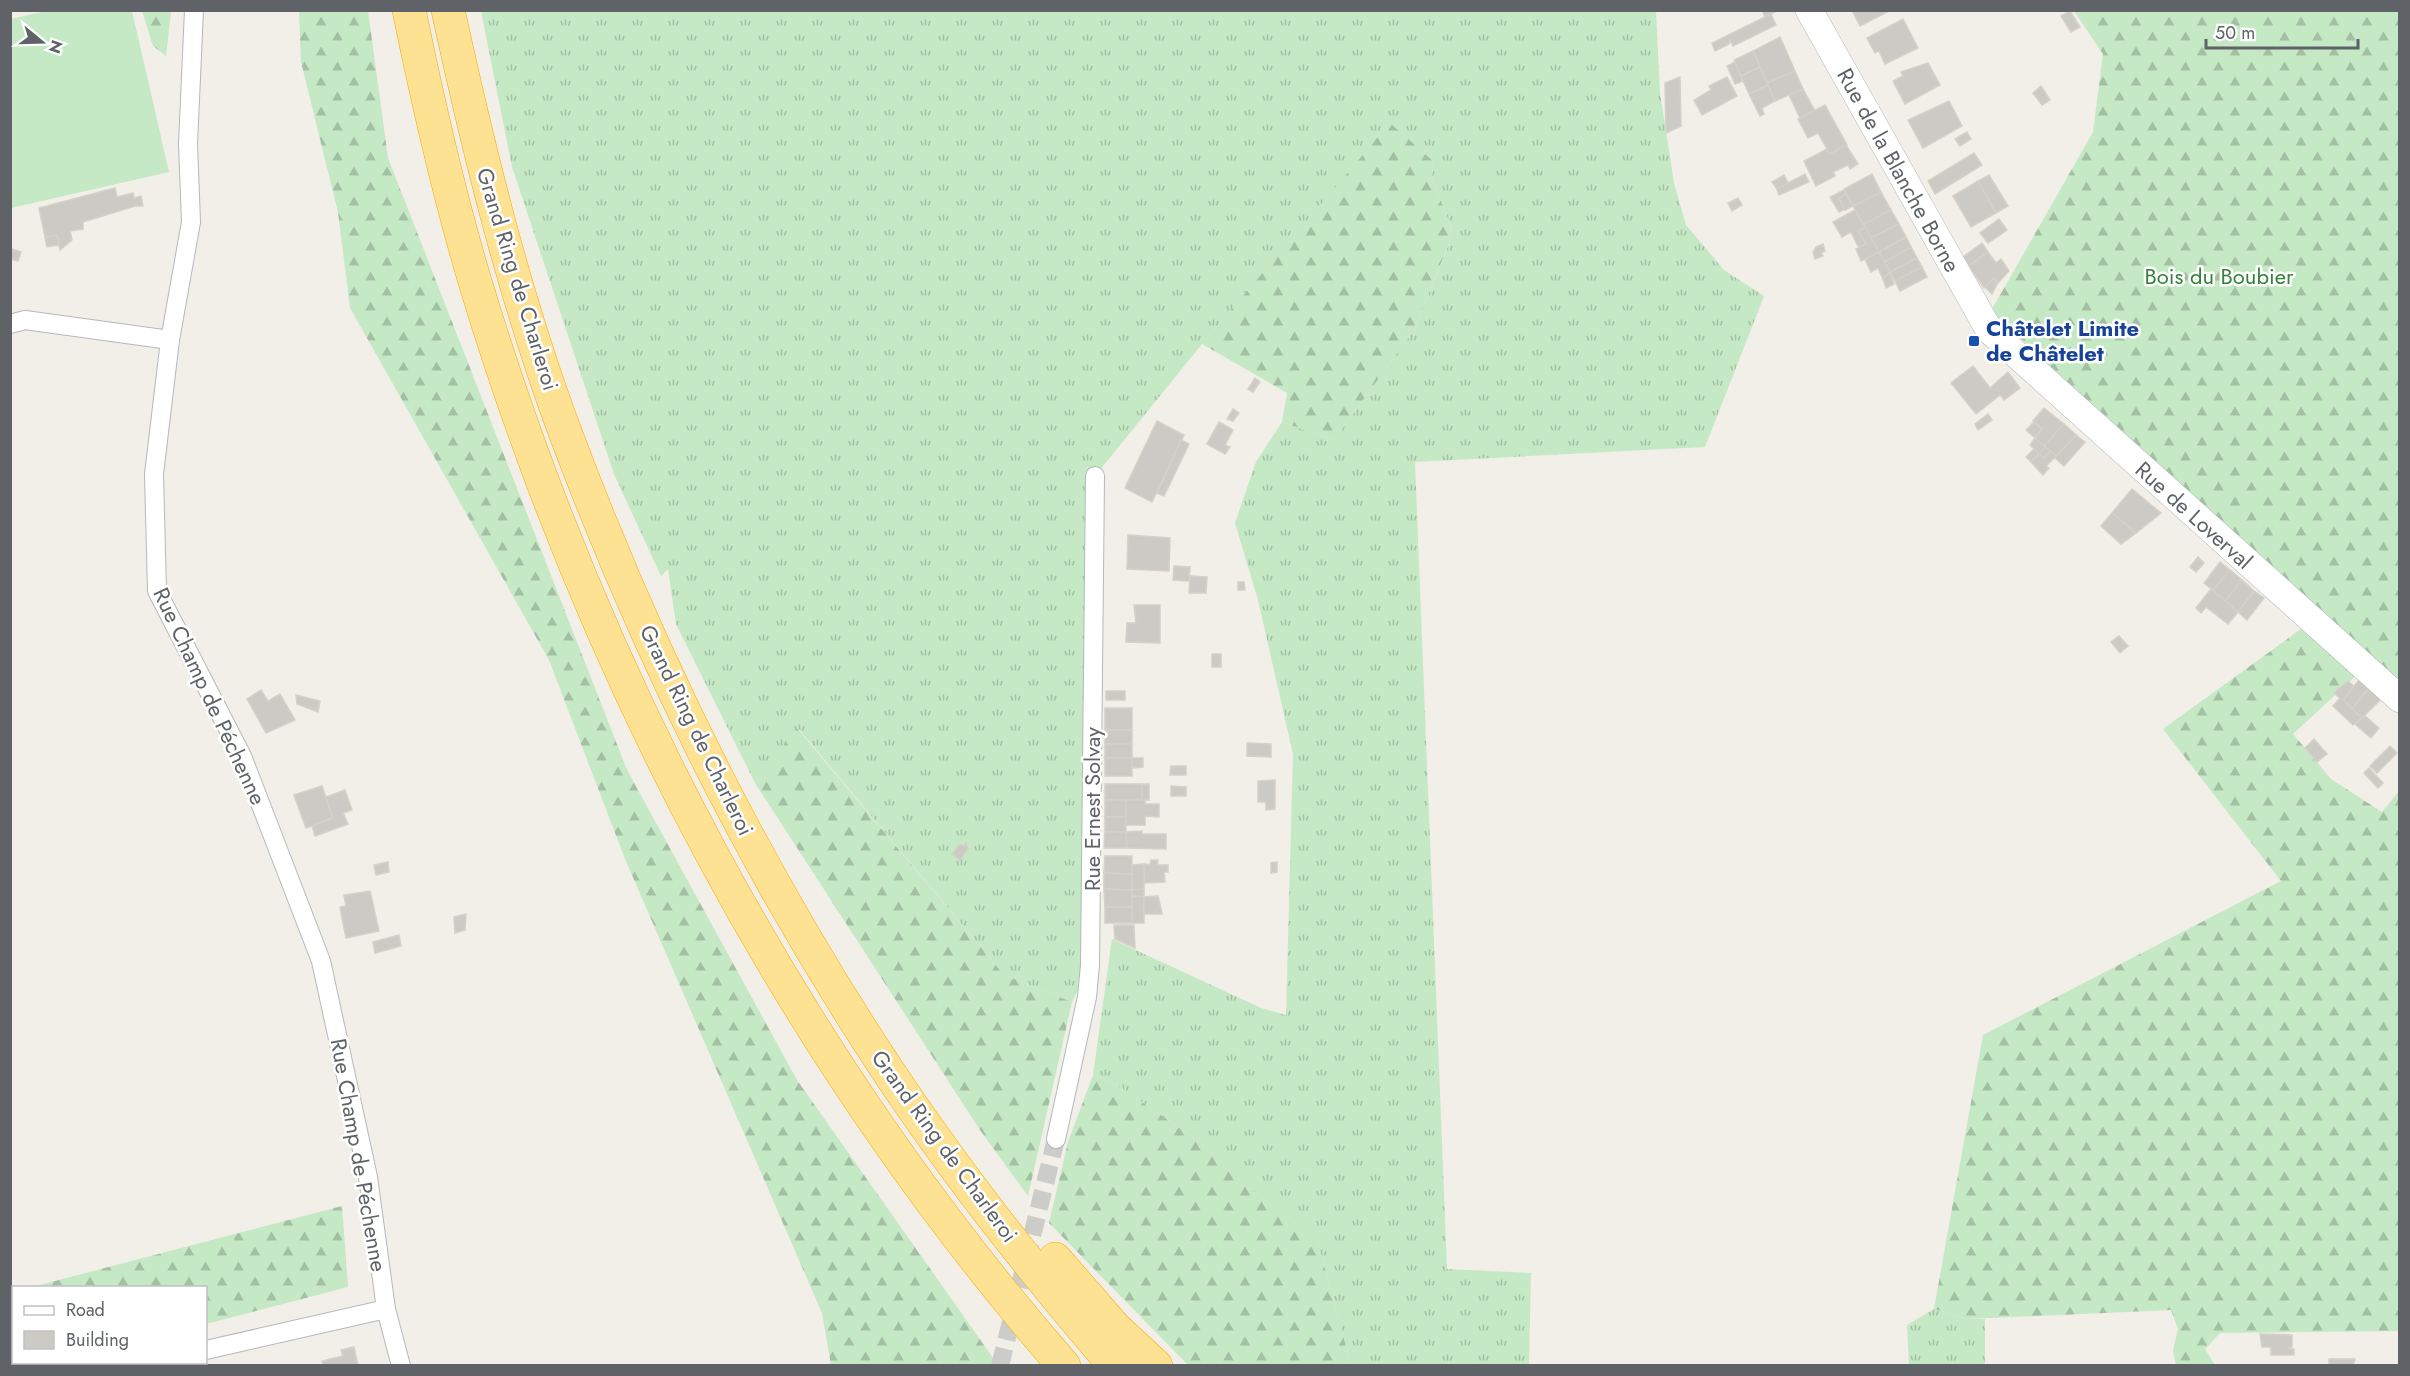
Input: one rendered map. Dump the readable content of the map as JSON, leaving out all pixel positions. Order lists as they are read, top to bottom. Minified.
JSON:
{"streets":{"highway":["Grand Ring de Charleroi"],"street":["Rue de la Blanche Borne","Rue de Loverval","Rue Champ de Péchenne","Rue Ernest Solvay"]},"crossings":[["Rue de la Blanche Borne","Rue de Loverval"]],"parks":["Bois du Boubier"],"places":{"transit":["Châtelet Limite de Châtelet"]},"legend":["Road","Building"],"scale_bar":"50 m","north":"right"}
